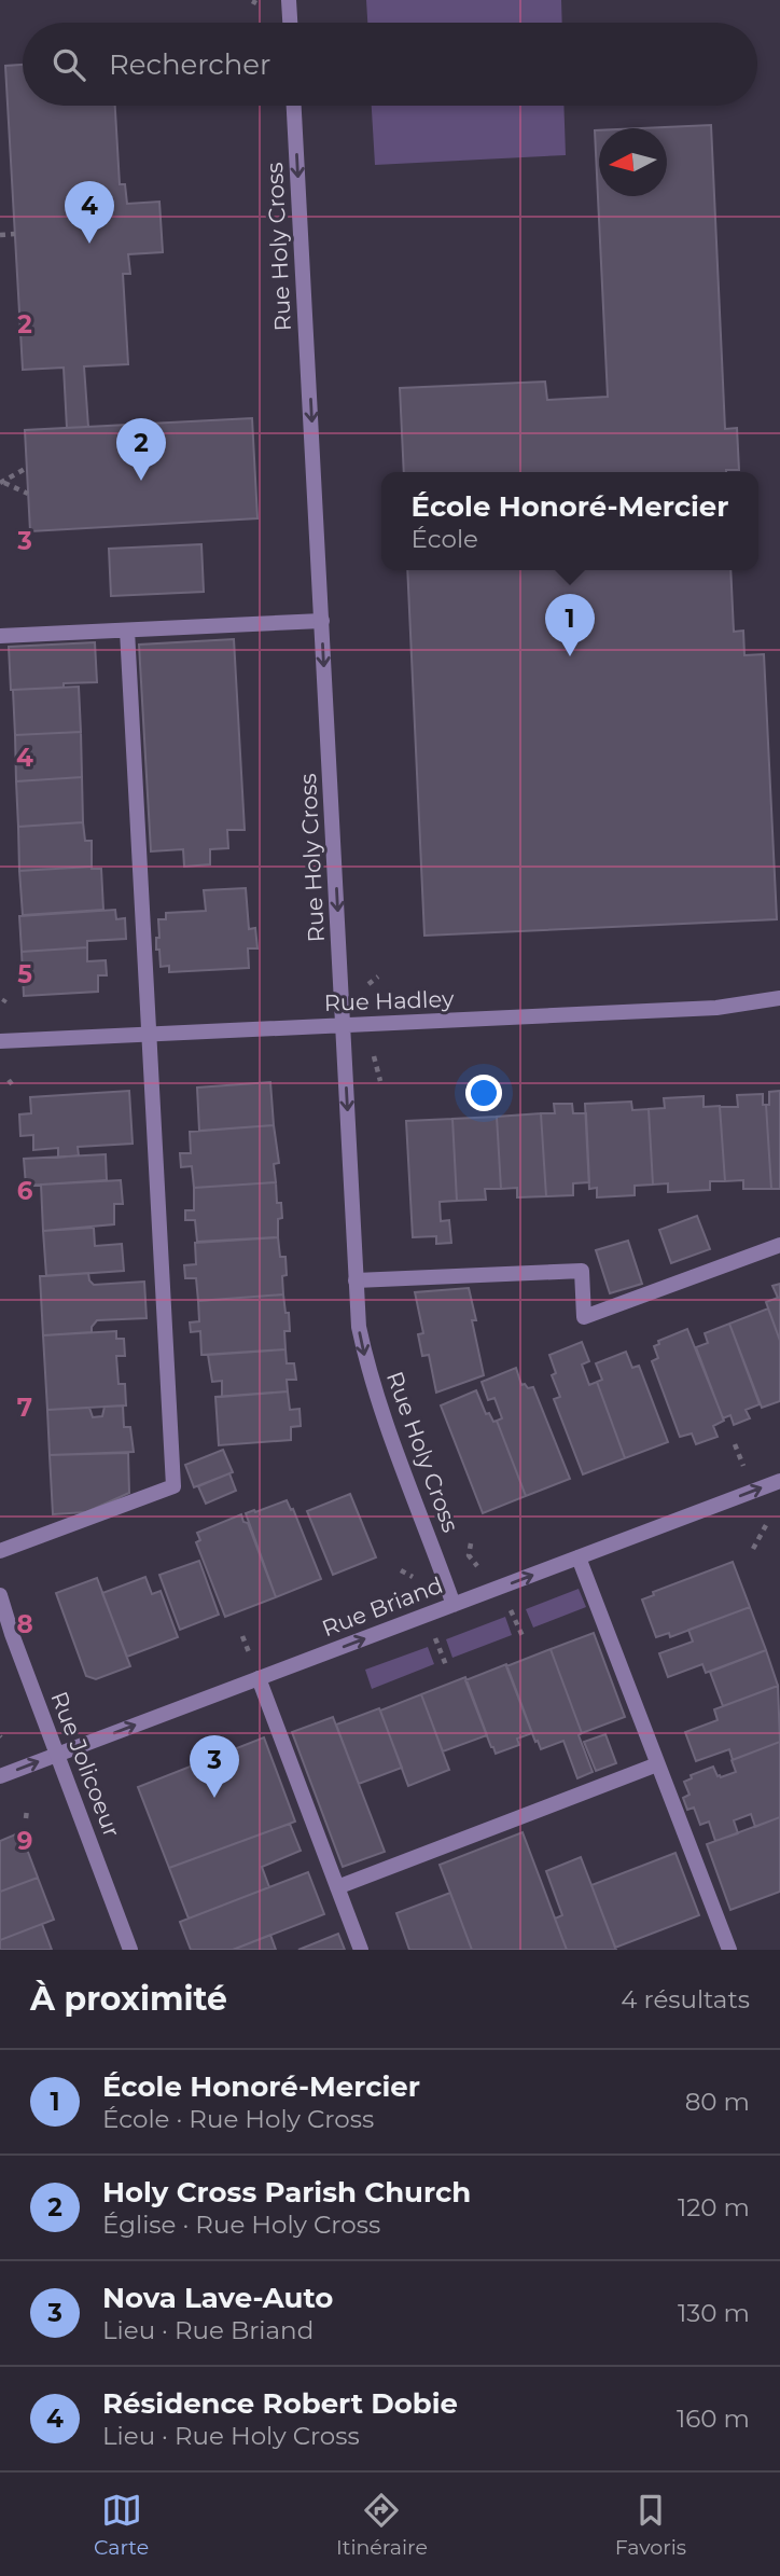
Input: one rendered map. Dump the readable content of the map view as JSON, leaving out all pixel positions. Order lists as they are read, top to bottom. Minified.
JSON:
{"streets":{"street":["Rue Holy Cross","Rue Hadley","Rue Briand","Rue Jolicoeur"]},"crossings":[["Rue Holy Cross","Rue Hadley"],["Rue Holy Cross","Rue Briand"],["Rue Briand","Rue Jolicoeur"]],"one_way":["Rue Holy Cross","Rue Briand"],"north":"left","page":{"search":"Rechercher","pins":["4","2","1","3"],"popup":["École Honoré-Mercier","École"],"heading":["À proximité","4 résultats"],"list":[{"mark":"1","name":"École Honoré-Mercier","note":"École · Rue Holy Cross","value":"80 m"},{"mark":"2","name":"Holy Cross Parish Church","note":"Église · Rue Holy Cross","value":"120 m"},{"mark":"3","name":"Nova Lave-Auto","note":"Lieu · Rue Briand","value":"130 m"},{"mark":"4","name":"Résidence Robert Dobie","note":"Lieu · Rue Holy Cross","value":"160 m"}],"nav":["Carte","Itinéraire","Favoris"]},"grid":{"rows":["2","3","4","5","6","7","8","9"]}}
